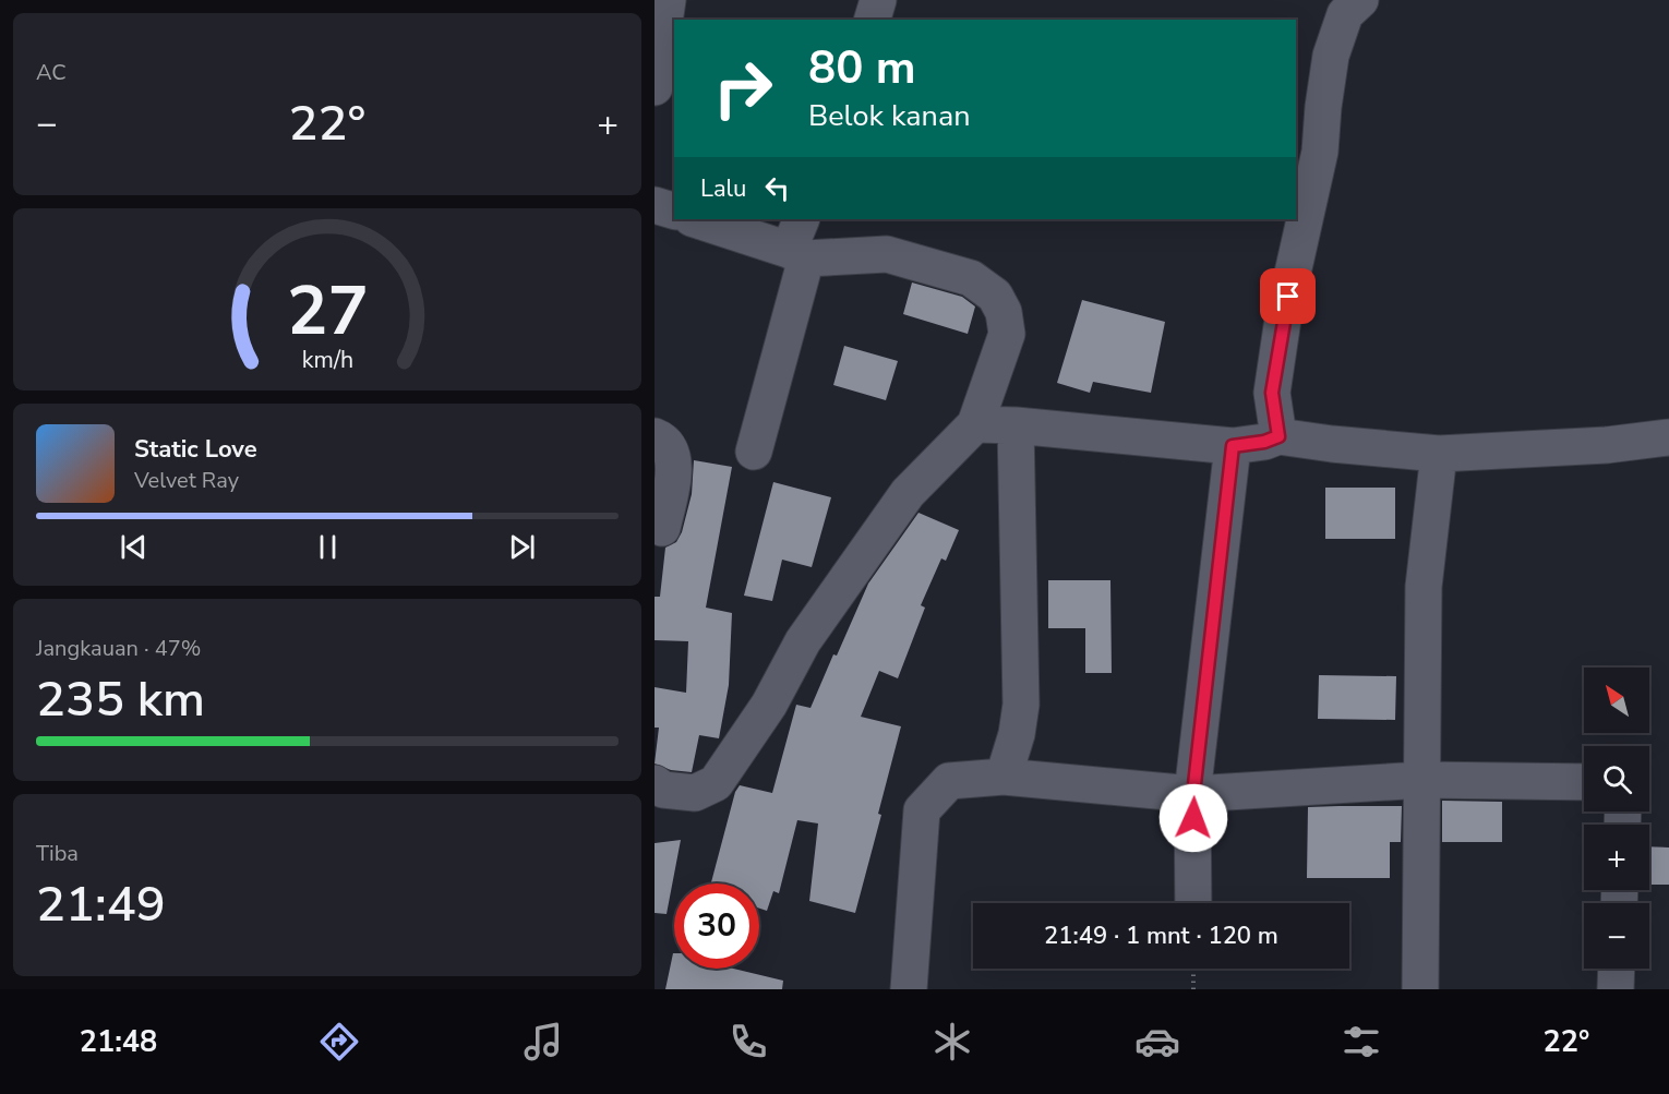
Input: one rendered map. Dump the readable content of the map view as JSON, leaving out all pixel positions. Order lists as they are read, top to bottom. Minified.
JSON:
{"north":"top left","page":{"tile":["AC",["Jangkauan · 47%","235 km"],["Tiba","21:49"]],"turn":["80 m","Belok kanan"],"heat":["−","22°","+"],"then":"Lalu","song":["Static Love","Velvet Ray"],"map_buttons":["+","−"],"limit":"30","trip":"21:49 · 1 mnt · 120 m","tabs":["21:48","22°"],"gauge":["27","km/h"]}}
